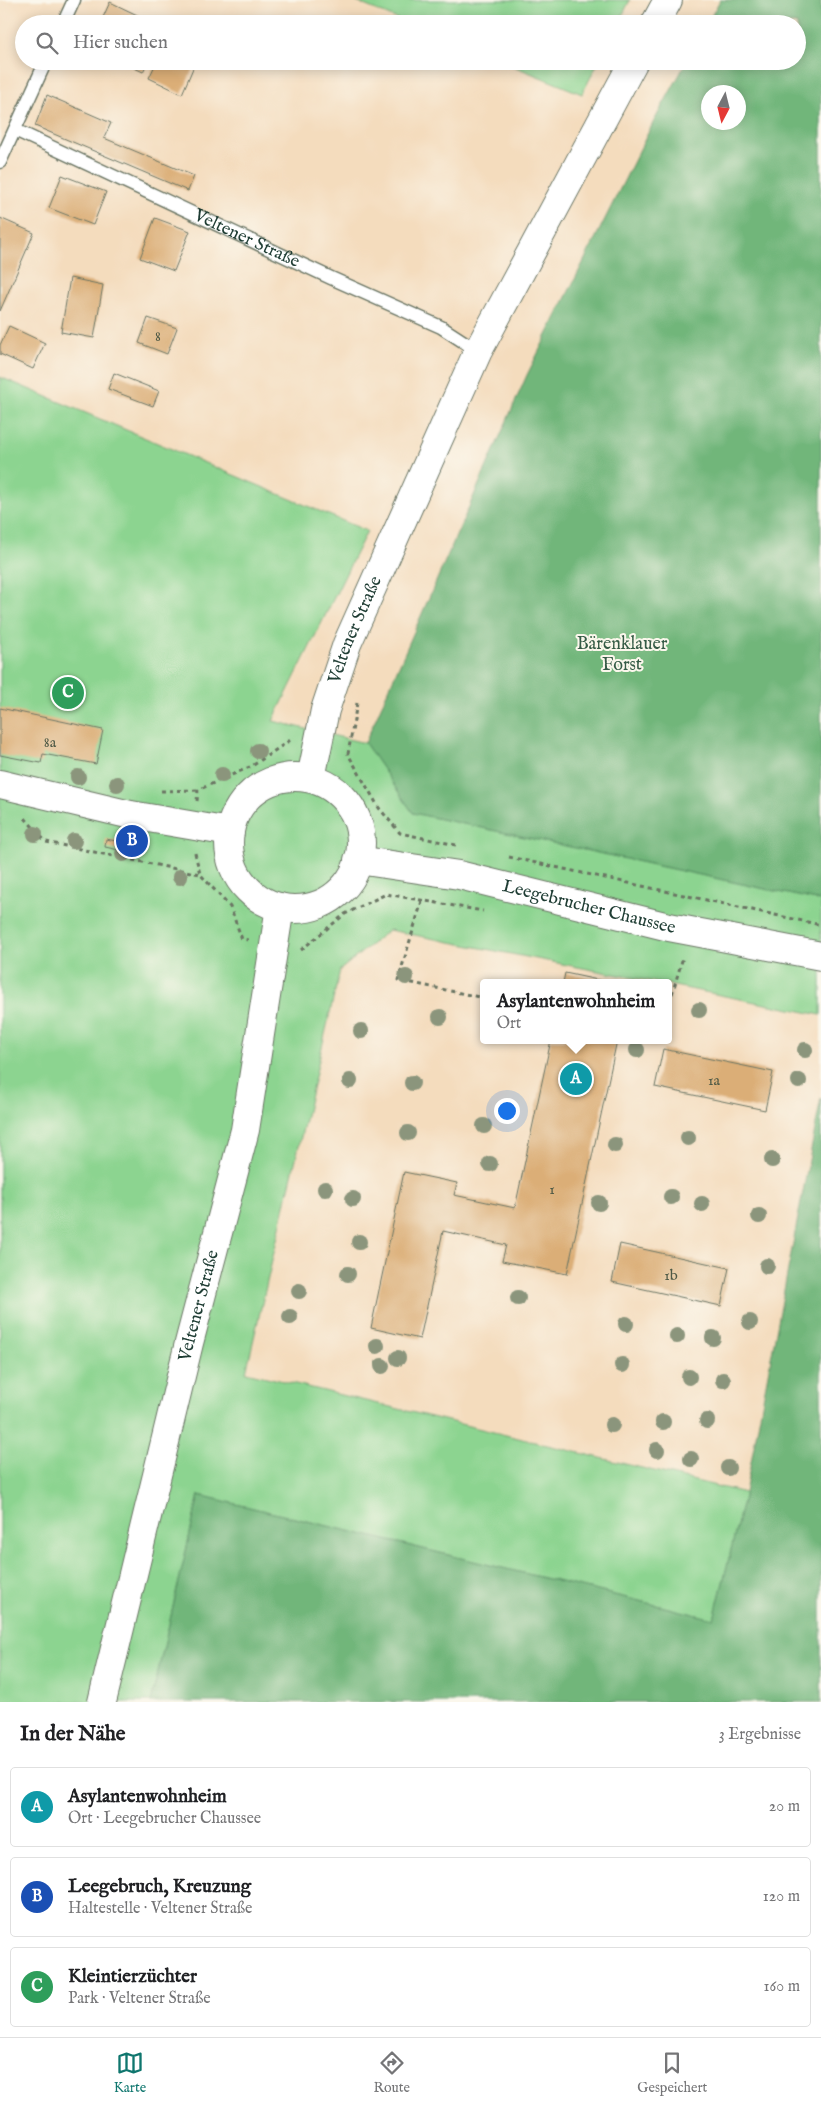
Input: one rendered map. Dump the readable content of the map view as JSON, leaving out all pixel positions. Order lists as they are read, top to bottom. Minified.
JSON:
{"streets":{"main road":["Veltener Straße","Leegebrucher Chaussee"]},"crossings":[["Veltener Straße","Leegebrucher Chaussee"]],"parks":["Bärenklauer Forst"],"house_numbers":["8","8a","1a","1","1b"],"north":"bottom","page":{"search":"Hier suchen","pins":["C","B","A"],"popup":["Asylantenwohnheim","Ort"],"heading":["In der Nähe","3 Ergebnisse"],"list":[{"mark":"A","name":"Asylantenwohnheim","note":"Ort · Leegebrucher Chaussee","value":"20 m"},{"mark":"B","name":"Leegebruch, Kreuzung","note":"Haltestelle · Veltener Straße","value":"120 m"},{"mark":"C","name":"Kleintierzüchter","note":"Park · Veltener Straße","value":"160 m"}],"nav":["Karte","Route","Gespeichert"]}}
